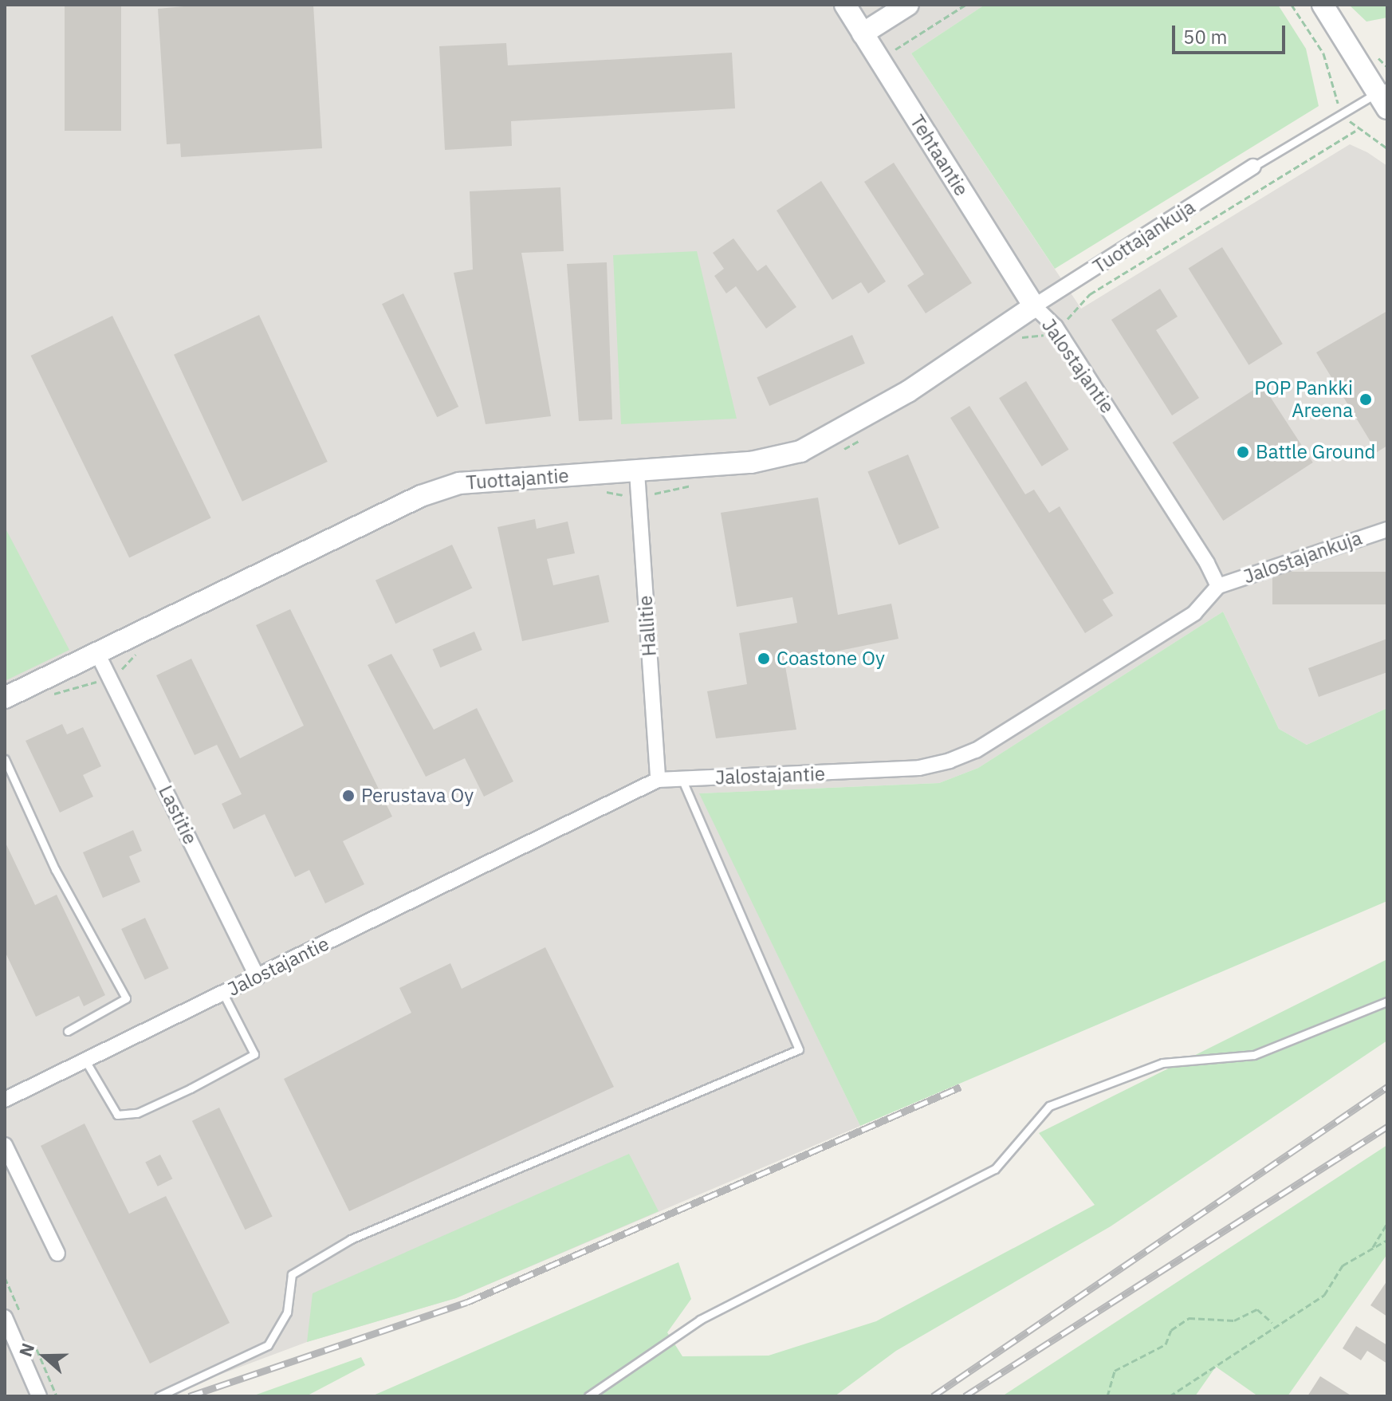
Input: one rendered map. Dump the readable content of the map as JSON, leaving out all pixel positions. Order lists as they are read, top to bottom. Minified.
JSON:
{"streets":{"street":["Tehtaantie","Tuottajankuja","Jalostajantie","Tuottajantie","Jalostajankuja","Hallitie","Lastitie"]},"crossings":[["Tehtaantie","Tuottajankuja"],["Tehtaantie","Jalostajantie"],["Tehtaantie","Tuottajantie"],["Tuottajankuja","Jalostajantie"],["Tuottajankuja","Tuottajantie"],["Jalostajantie","Tuottajantie"],["Jalostajantie","Jalostajankuja"],["Jalostajantie","Hallitie"],["Jalostajantie","Lastitie"],["Tuottajantie","Hallitie"],["Tuottajantie","Lastitie"]],"places":["POP Pankki Areena","Battle Ground","Coastone Oy","Perustava Oy"],"scale_bar":"50 m","north":"left"}
